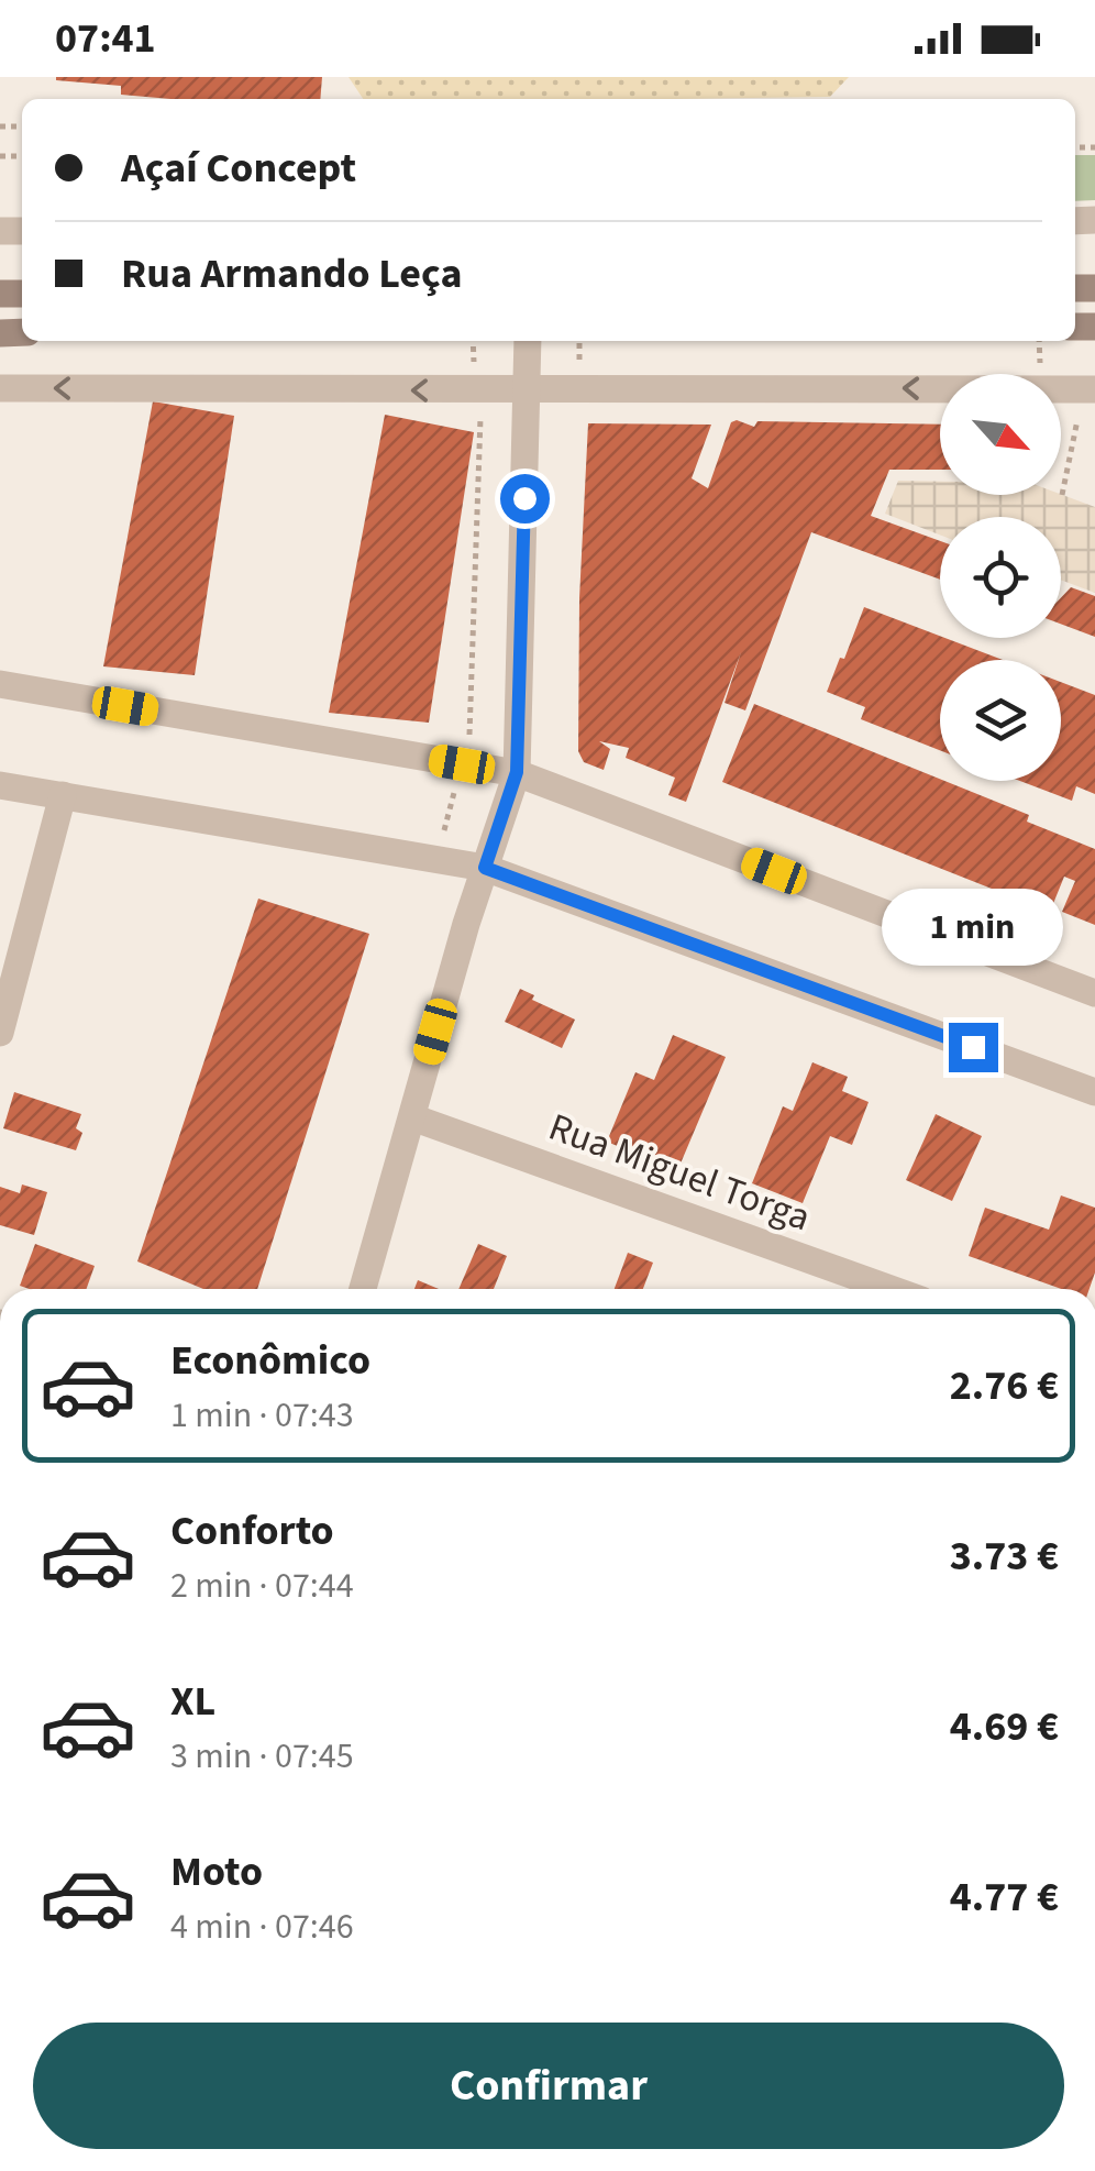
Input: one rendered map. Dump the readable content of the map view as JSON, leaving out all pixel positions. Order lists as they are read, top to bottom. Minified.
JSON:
{"streets":{"street":["Rua Miguel Torga"]},"north":"bottom right","page":{"status":"07:41","banner":["Açaí Concept","Rua Armando Leça"],"bubble":"1 min","list":[{"name":"Econômico","note":"1 min · 07:43","value":"2.76 €"},{"name":"Conforto","note":"2 min · 07:44","value":"3.73 €"},{"name":"XL","note":"3 min · 07:45","value":"4.69 €"},{"name":"Moto","note":"4 min · 07:46","value":"4.77 €"}],"buttons":"Confirmar"}}
